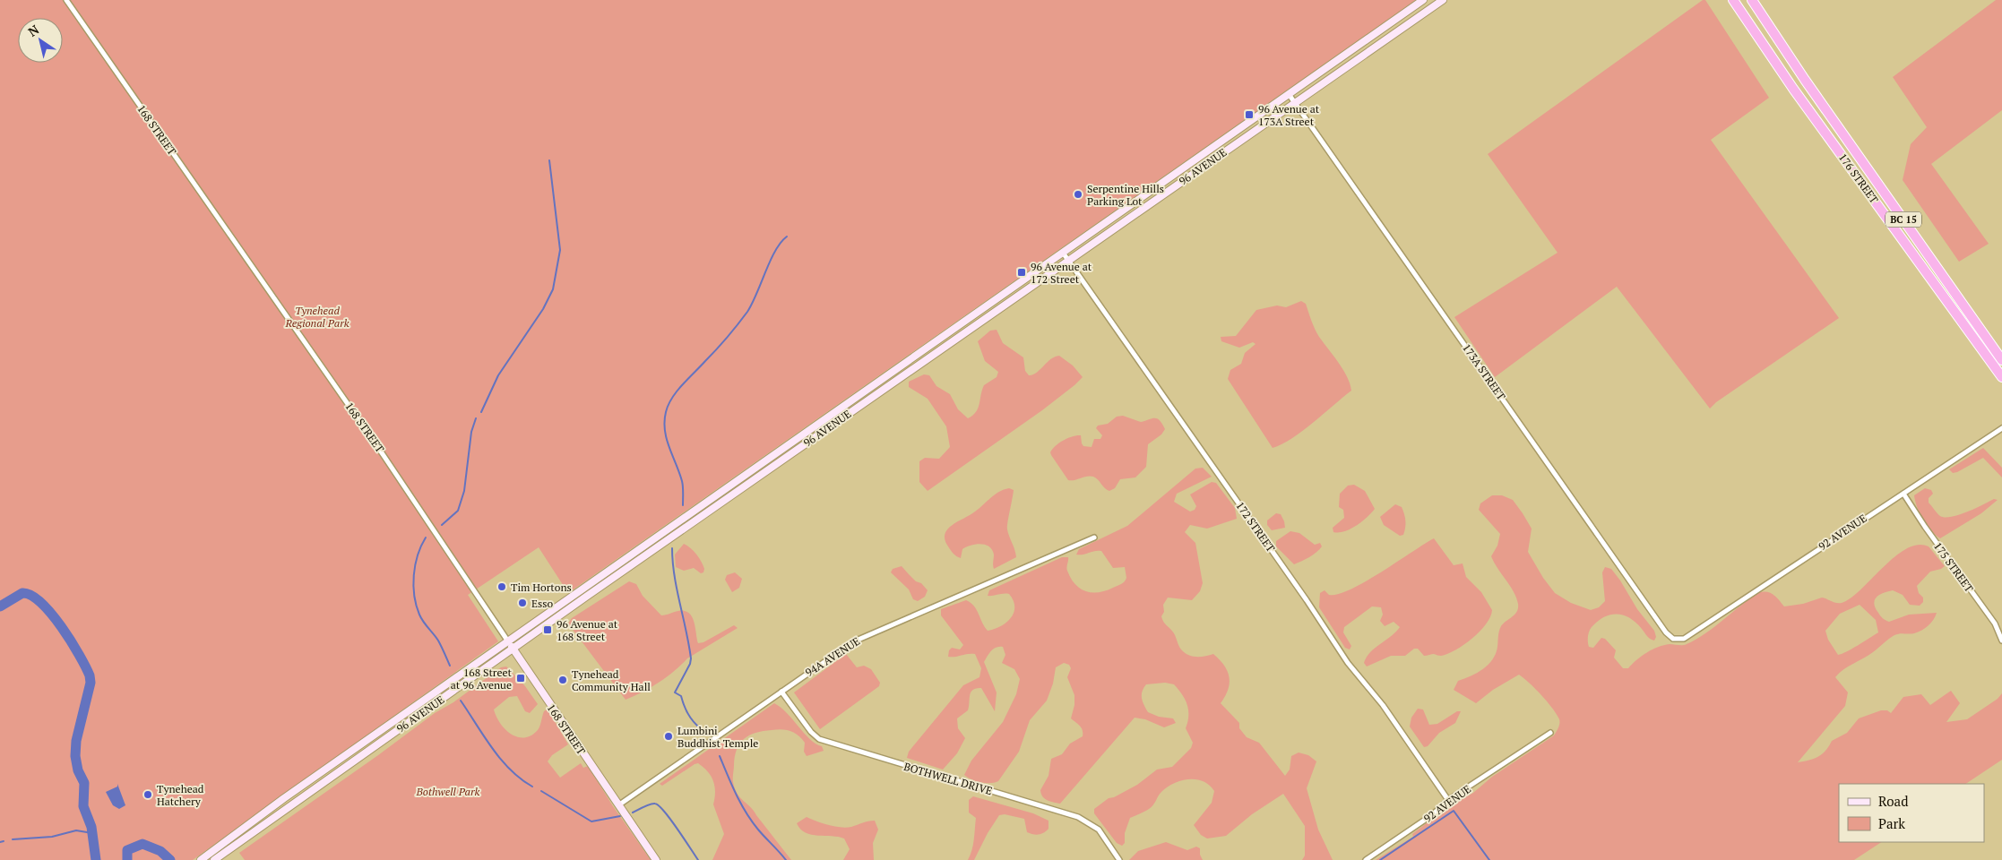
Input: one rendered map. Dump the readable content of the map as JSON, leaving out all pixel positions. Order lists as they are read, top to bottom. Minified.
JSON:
{"streets":{"highway":["176 STREET","BC 15"],"main road":["168 STREET","96 AVENUE"],"street":["173A STREET","172 STREET","92 AVENUE","175 STREET","94A AVENUE","BOTHWELL DRIVE"]},"crossings":[["168 STREET","96 AVENUE"],["168 STREET","94A AVENUE"],["96 AVENUE","173A STREET"],["96 AVENUE","172 STREET"],["173A STREET","92 AVENUE"],["172 STREET","92 AVENUE"],["92 AVENUE","175 STREET"],["94A AVENUE","BOTHWELL DRIVE"]],"parks":["Tynehead Regional Park","Bothwell Park"],"places":{"transit":["96 Avenue at 173A Street","96 Avenue at 172 Street","96 Avenue at 168 Street","168 Street at 96 Avenue"],"other":["Serpentine Hills Parking Lot","Tim Hortons","Esso","Tynehead Community Hall","Lumbini Buddhist Temple","Tynehead Hatchery"]},"legend":["Road","Park"],"north":"top left"}
